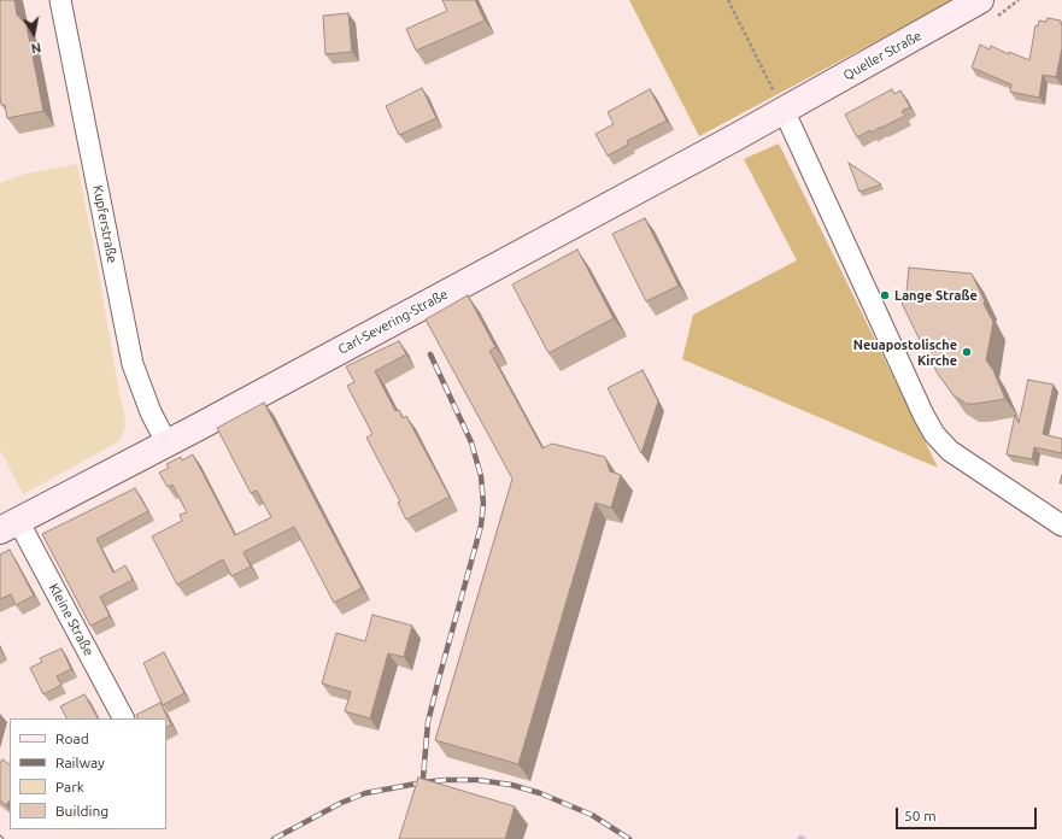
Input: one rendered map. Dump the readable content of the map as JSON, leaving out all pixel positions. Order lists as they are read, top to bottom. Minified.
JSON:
{"streets":{"street":["Queller Straße","Kupferstraße","Carl-Severing-Straße","Kleine Straße"]},"crossings":[["Queller Straße","Carl-Severing-Straße"],["Kupferstraße","Carl-Severing-Straße"],["Carl-Severing-Straße","Kleine Straße"]],"places":["Lange Straße","Neuapostolische Kirche"],"legend":["Road","Railway","Park","Building"],"scale_bar":"50 m","north":"bottom"}
